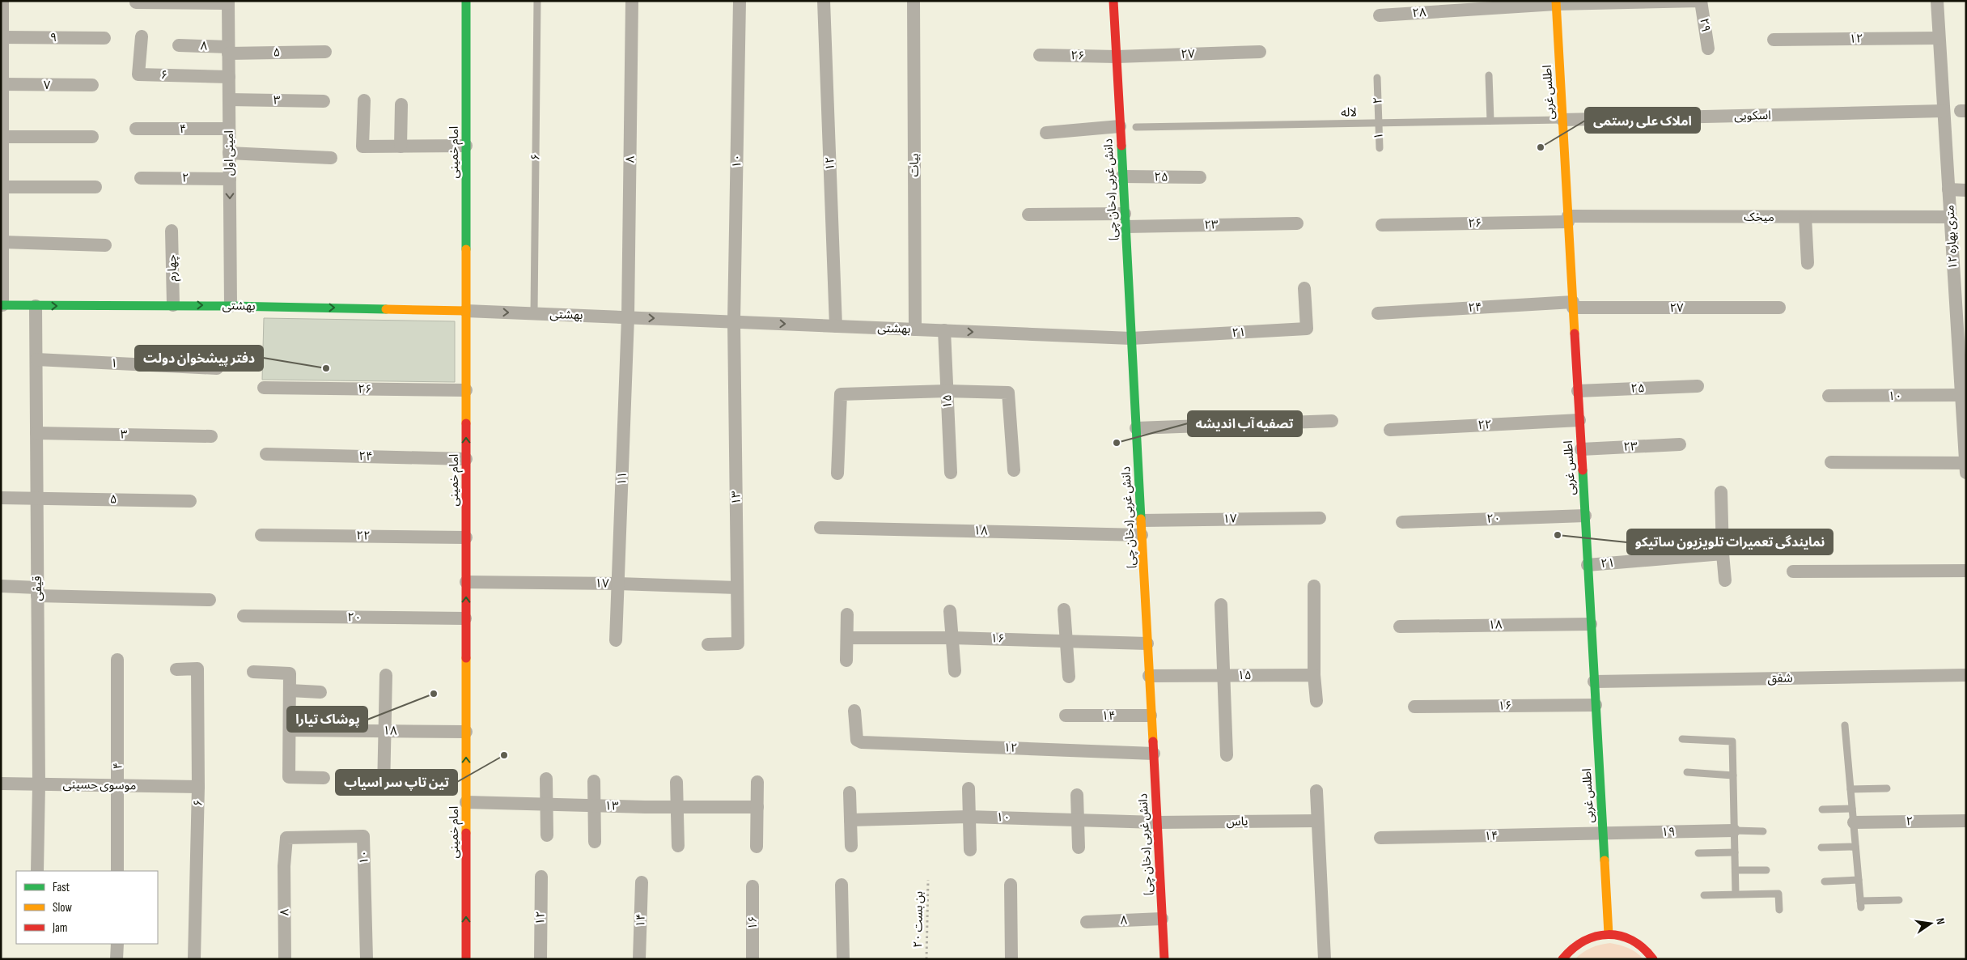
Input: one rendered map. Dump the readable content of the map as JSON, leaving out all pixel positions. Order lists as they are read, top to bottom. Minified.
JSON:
{"streets":{"street":["۲۸","۲۹","۹","۱۲","۸","۵","۲۷","۲۶","۶","۷","اطلس غربی","۳","۲","اسکویی","۴","۱","امام خمینی","امینی اول","۱۰","بیات","۲۵","دانش غربی (دخان چی)","میخک","۲۳","۱۲ متری بهاره","چهارم","بهشتی","۲۴","۲۱","۱۵","۲۲","۱۱","۱۳","۱۷","۲۰","۱۸","قیفی","۱۶","شفق","۱۴","موسوی حسینی","یاس","۱۹"],"lane":["لاله"],"path":["بن بست ۲۰"]},"crossings":[["۲۸","۲۹"],["۲۸","اطلس غربی"],["۲۹","اطلس غربی"],["۱۲","دانش غربی (دخان چی)"],["۱۲","۱۲ متری بهاره"],["۱۲","بهشتی"],["۸","۵"],["۸","امینی اول"],["۸","۱۰"],["۸","دانش غربی (دخان چی)"],["۸","بهشتی"],["۸","۱۱"],["۵","امینی اول"],["۵","قیفی"],["۲۷","۲۶"],["۲۷","اطلس غربی"],["۲۷","دانش غربی (دخان چی)"],["۲۷","۲۴"],["۲۶","اطلس غربی"],["۲۶","امام خمینی"],["۲۶","دانش غربی (دخان چی)"],["۲۶","میخک"],["۶","امینی اول"],["۶","بهشتی"],["۶","موسوی حسینی"],["اطلس غربی","لاله"],["اطلس غربی","اسکویی"],["اطلس غربی","۲۵"],["اطلس غربی","میخک"],["اطلس غربی","۲۳"],["اطلس غربی","۲۴"],["اطلس غربی","۲۱"],["اطلس غربی","۲۲"],["اطلس غربی","۲۰"],["اطلس غربی","۱۸"],["اطلس غربی","۱۶"],["اطلس غربی","شفق"],["اطلس غربی","۱۴"],["اطلس غربی","۱۹"],["۳","امینی اول"],["۳","قیفی"],["۲","لاله"],["۲","۱"],["۲","امینی اول"],["لاله","اسکویی"],["لاله","۱"],["اسکویی","۱۲ متری بهاره"],["۴","امینی اول"],["۴","موسوی حسینی"],["۱","قیفی"],["امام خمینی","بهشتی"],["امام خمینی","۲۴"],["امام خمینی","۲۲"],["امام خمینی","۱۳"],["امام خمینی","۱۷"],["امام خمینی","۲۰"],["امام خمینی","۱۸"],["امینی اول","بهشتی"],["۱۰","دانش غربی (دخان چی)"],["۱۰","۱۲ متری بهاره"],["۱۰","بهشتی"],["۱۰","۱۳"],["۱۰","یاس"],["بیات","بهشتی"],["۲۵","دانش غربی (دخان چی)"],["دانش غربی (دخان چی)","۲۳"],["دانش غربی (دخان چی)","بهشتی"],["دانش غربی (دخان چی)","۲۱"],["دانش غربی (دخان چی)","۱۵"],["دانش غربی (دخان چی)","۱۷"],["دانش غربی (دخان چی)","۱۸"],["دانش غربی (دخان چی)","۱۶"],["دانش غربی (دخان چی)","۱۴"],["دانش غربی (دخان چی)","یاس"],["میخک","۱۲ متری بهاره"],["چهارم","بهشتی"],["بهشتی","۲۱"],["بهشتی","۱۵"],["بهشتی","۱۱"],["بهشتی","۱۳"],["بهشتی","قیفی"],["۱۱","۱۷"],["۱۳","۱۷"],["قیفی","موسوی حسینی"],["۱۴","۱۹"]],"one_way":["امینی اول","بهشتی"],"places":["املاک علی رستمی","دفتر پیشخوان دولت","تصفیه آب اندیشه","نمایندگی تعمیرات تلویزیون ساتیکو","پوشاک تیارا","تین تاپ سر اسیاب"],"legend":["Fast","Slow","Jam"],"north":"right"}
